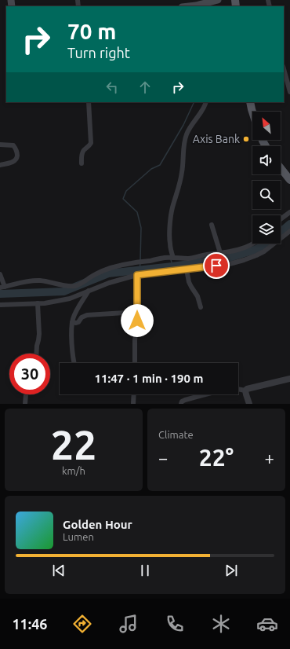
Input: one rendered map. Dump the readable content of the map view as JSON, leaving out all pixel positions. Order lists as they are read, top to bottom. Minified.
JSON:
{"places":["Axis Bank"],"north":"top left","page":{"turn":["70 m","Turn right"],"limit":"30","trip":"11:47 · 1 min · 190 m","tile":[["22","km/h"],"Climate"],"heat":["−","22°","+"],"song":["Golden Hour","Lumen"],"tabs":"11:46"}}
